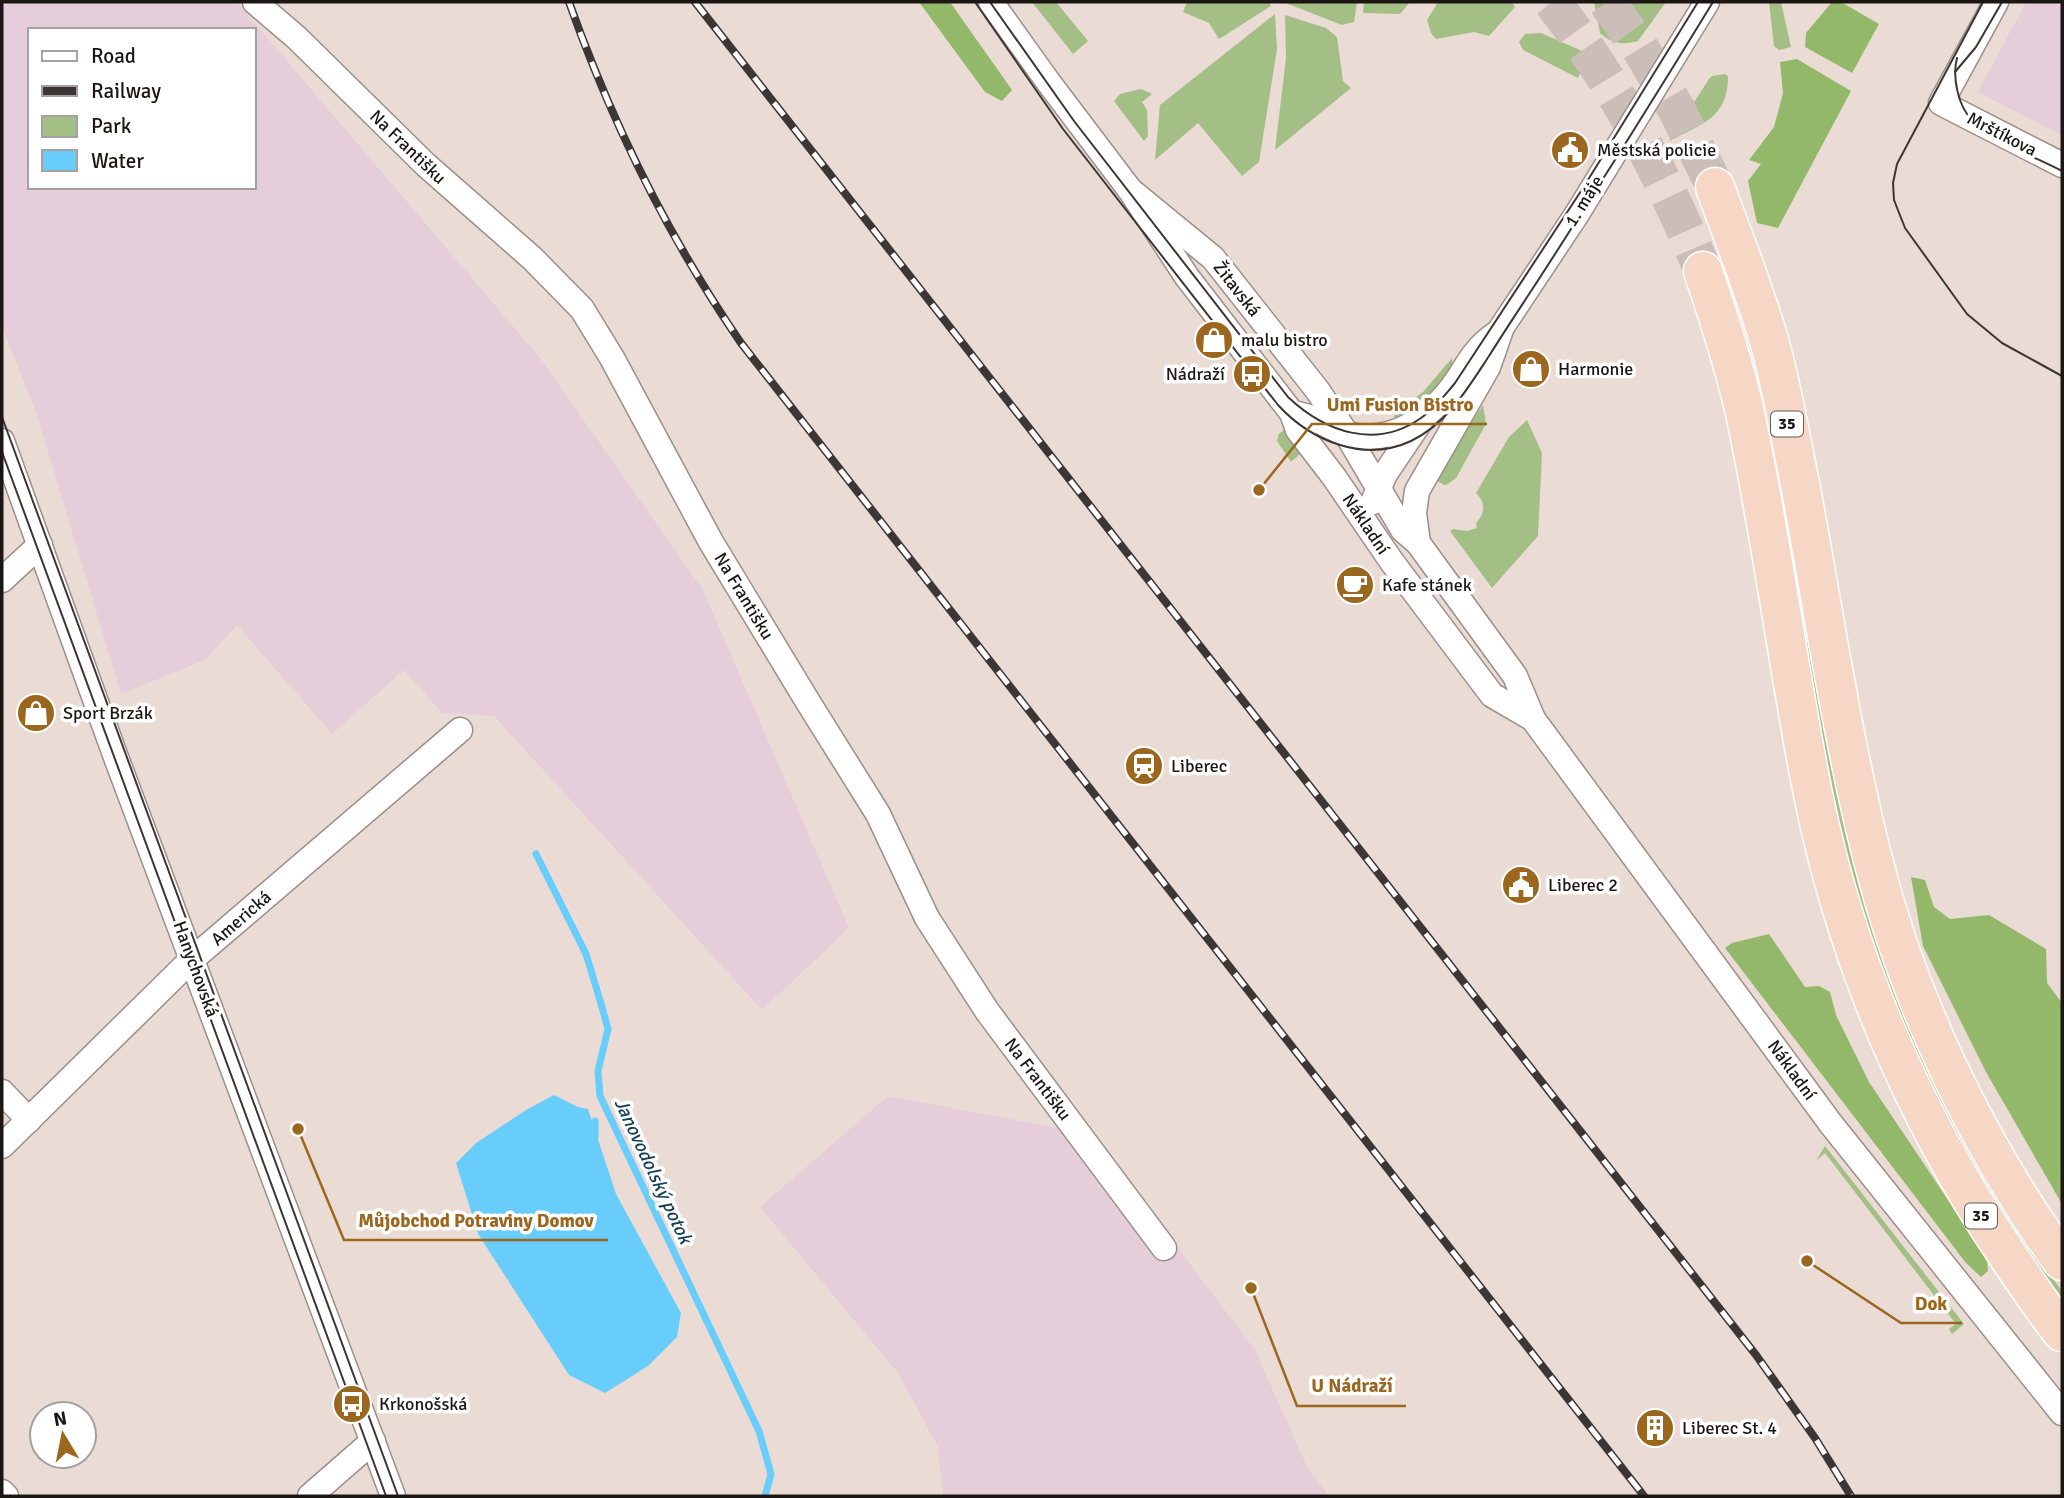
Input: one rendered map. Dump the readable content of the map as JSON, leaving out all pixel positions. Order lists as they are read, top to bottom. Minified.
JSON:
{"streets":{"highway":["35"],"street":["Mrštíkova","Na Františku","1. máje","Žitavská","Nákladní","Americká","Hanychovská"]},"crossings":[["1. máje","Žitavská"],["1. máje","Nákladní"],["Žitavská","Nákladní"],["Americká","Hanychovská"]],"water":["Janovodolský potok"],"places":{"public building":["Městská policie","Liberec 2"],"shop":["malu bistro","Harmonie","Sport Brzák"],"bus stop":["Nádraží","Krkonošská"],"other":["Umi Fusion Bistro","Můjobchod Potraviny Domov","Dok","U Nádraží"],"cafe":["Kafe stánek"],"station":["Liberec"],"building":["Liberec St. 4"]},"legend":["Road","Railway","Park","Water"],"north":"top"}
